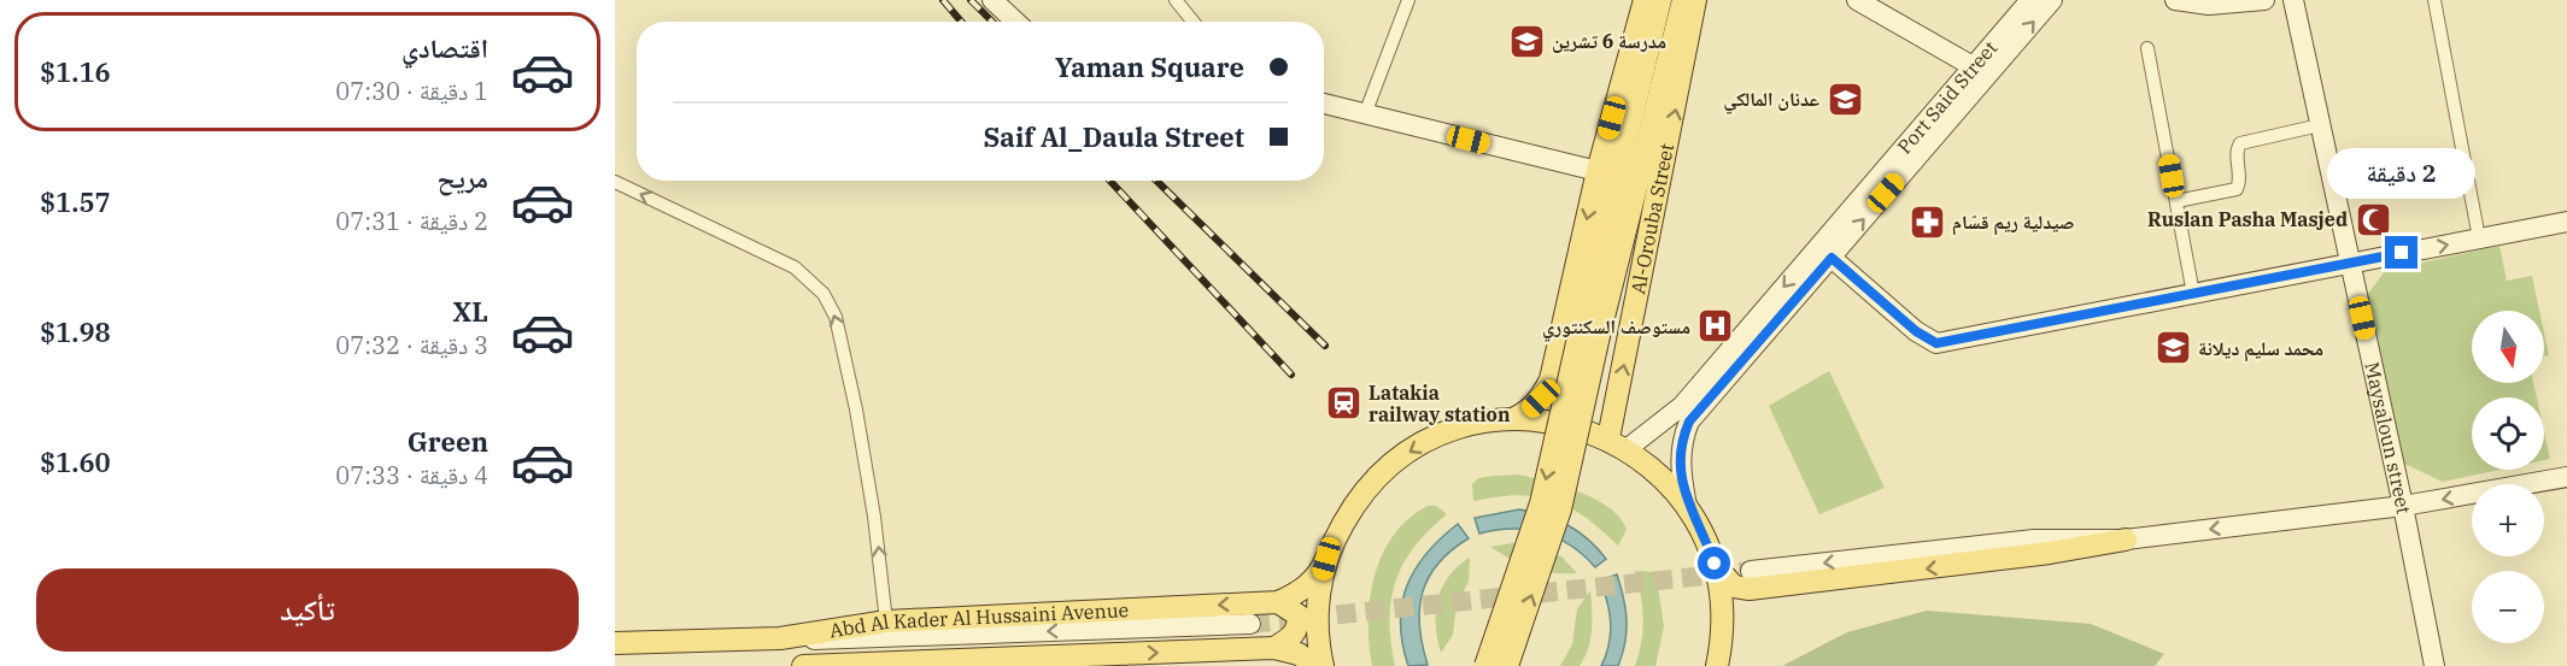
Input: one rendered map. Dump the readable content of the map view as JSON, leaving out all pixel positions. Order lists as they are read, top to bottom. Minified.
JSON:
{"streets":{"main road":["Port Said Street","Al-Orouba Street","Maysaloun street","Abd Al Kader Al Hussaini Avenue"]},"crossings":[["Port Said Street","Al-Orouba Street"]],"places":{"school or university":["مدرسة 6 تشرين","عدنان المالكي","محمد سليم ديلانة"],"mosque":["Ruslan Pasha Masjed"],"pharmacy":["صيدلية ريم قسّام"],"hospital":["مستوصف السكنتوري"],"station":["Latakia railway station"]},"north":"bottom","page":{"list":[{"name":"اقتصادي","note":"1 دقيقة · 07:30","value":"$1.16"},{"name":"مريح","note":"2 دقيقة · 07:31","value":"$1.57"},{"name":"XL","note":"3 دقيقة · 07:32","value":"$1.98"},{"name":"Green","note":"4 دقيقة · 07:33","value":"$1.60"}],"banner":["Yaman Square","Saif Al_Daula Street"],"bubble":"2 دقيقة","map_buttons":["+","−"],"buttons":"تأكيد"}}
